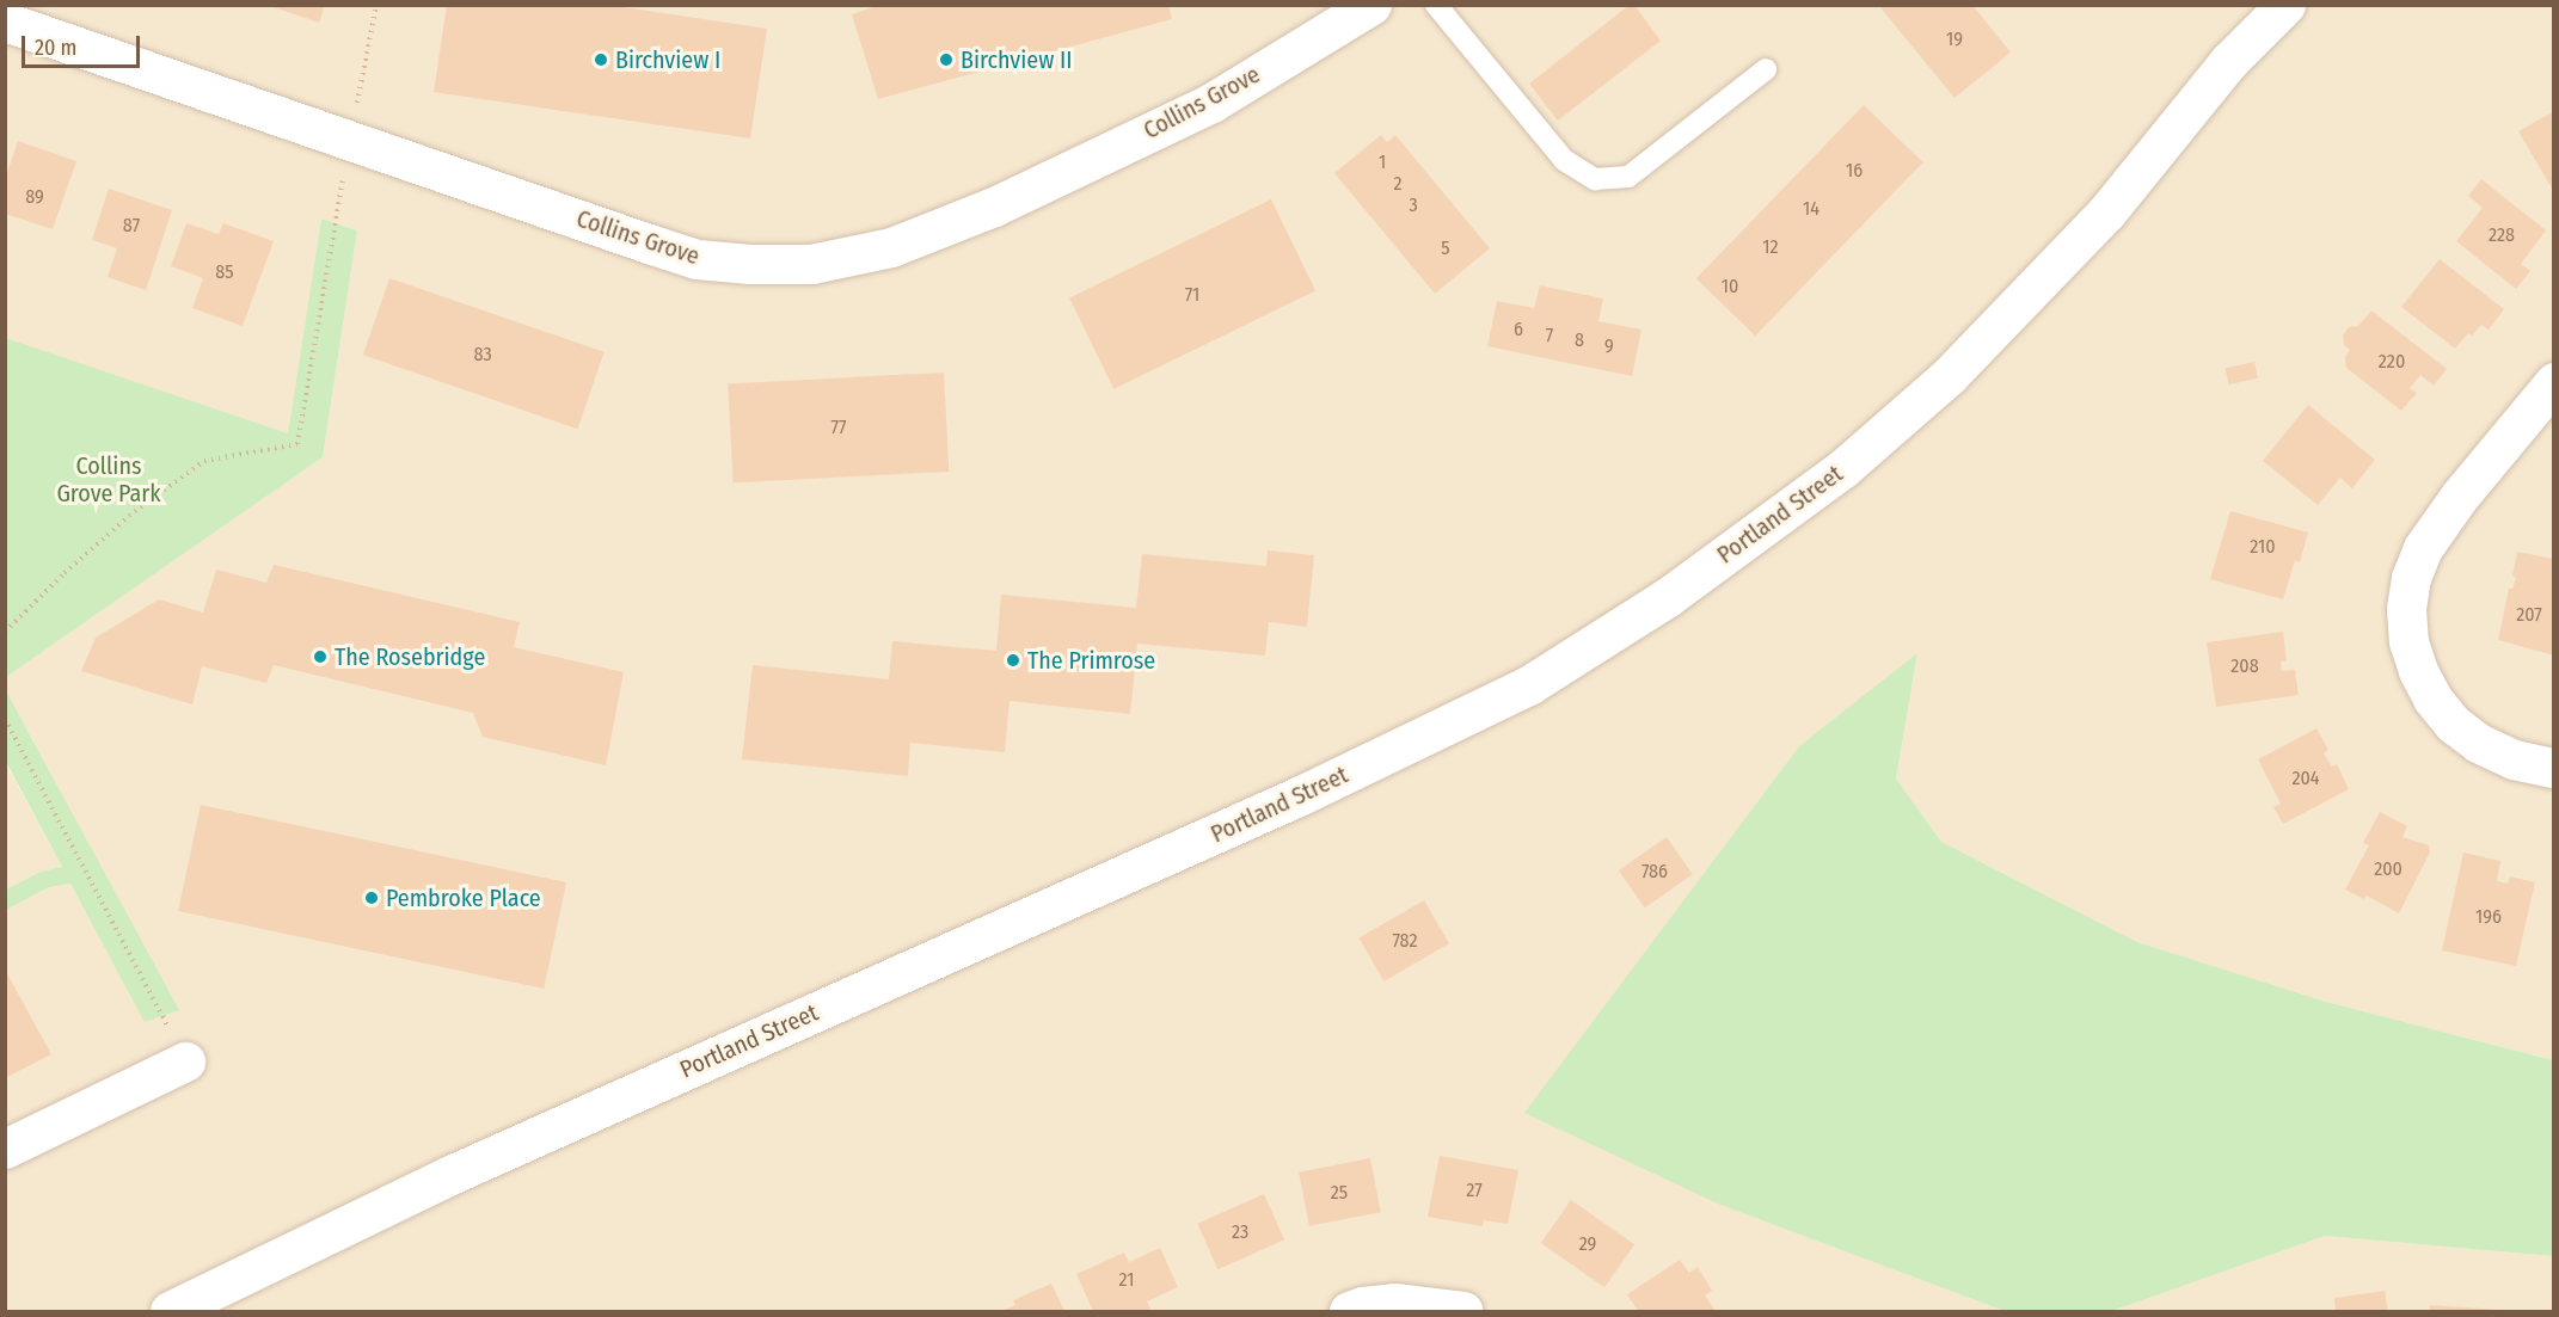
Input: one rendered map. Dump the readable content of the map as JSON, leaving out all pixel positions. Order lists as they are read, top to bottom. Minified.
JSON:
{"streets":{"main road":["Collins Grove","Portland Street"]},"parks":["Collins Grove Park"],"places":["Birchview I","Birchview II","The Rosebridge","The Primrose","Pembroke Place"],"house_numbers":["19","1","16","2","89","3","14","87","228","12","5","85","10","71","6","7","8","9","83","220","77","210","207","208","204","200","786","196","782","27","25","23","29","21"],"scale_bar":"20 m"}
